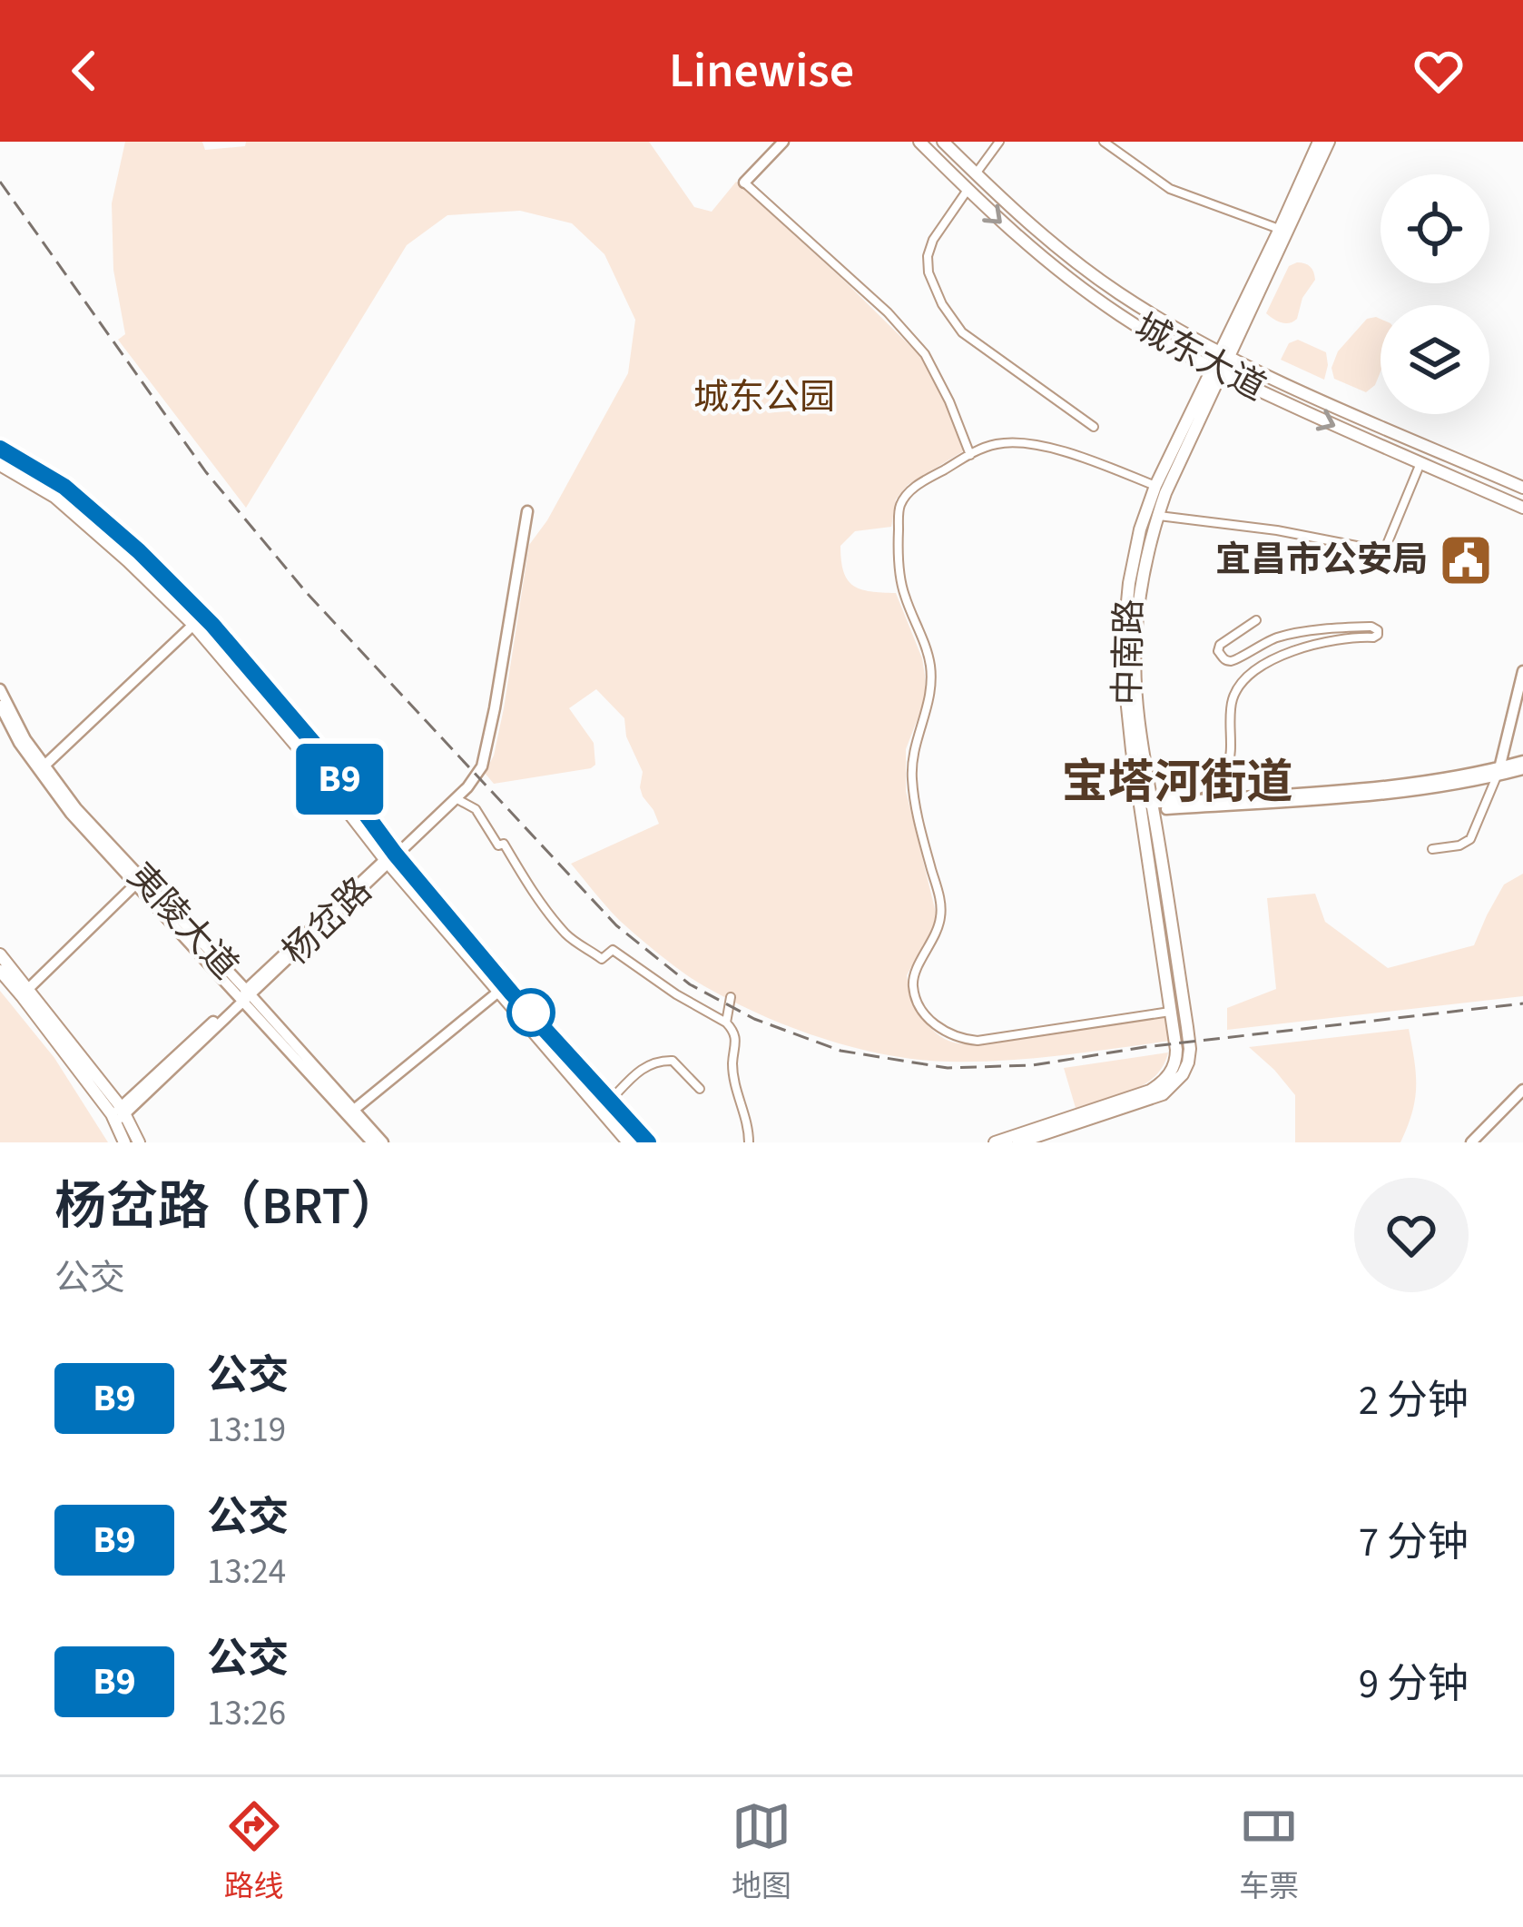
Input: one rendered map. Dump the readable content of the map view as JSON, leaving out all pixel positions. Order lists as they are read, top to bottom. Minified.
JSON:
{"streets":{"main road":["城东大道","中南路","夷陵大道","杨岔路"]},"crossings":[["城东大道","中南路"],["夷陵大道","杨岔路"]],"districts":["宝塔河街道"],"parks":["城东公园"],"places":{"public building":["宜昌市公安局"]},"lines":["bus line B9"],"page":{"header":"Linewise","on_map":"B9","heading":["杨岔路（BRT）","公交"],"list":[{"mark":"B9","name":"公交","note":"13:19","value":"2 分钟"},{"mark":"B9","name":"公交","note":"13:24","value":"7 分钟"},{"mark":"B9","name":"公交","note":"13:26","value":"9 分钟"}],"tabs":["路线","地图","车票"]}}
